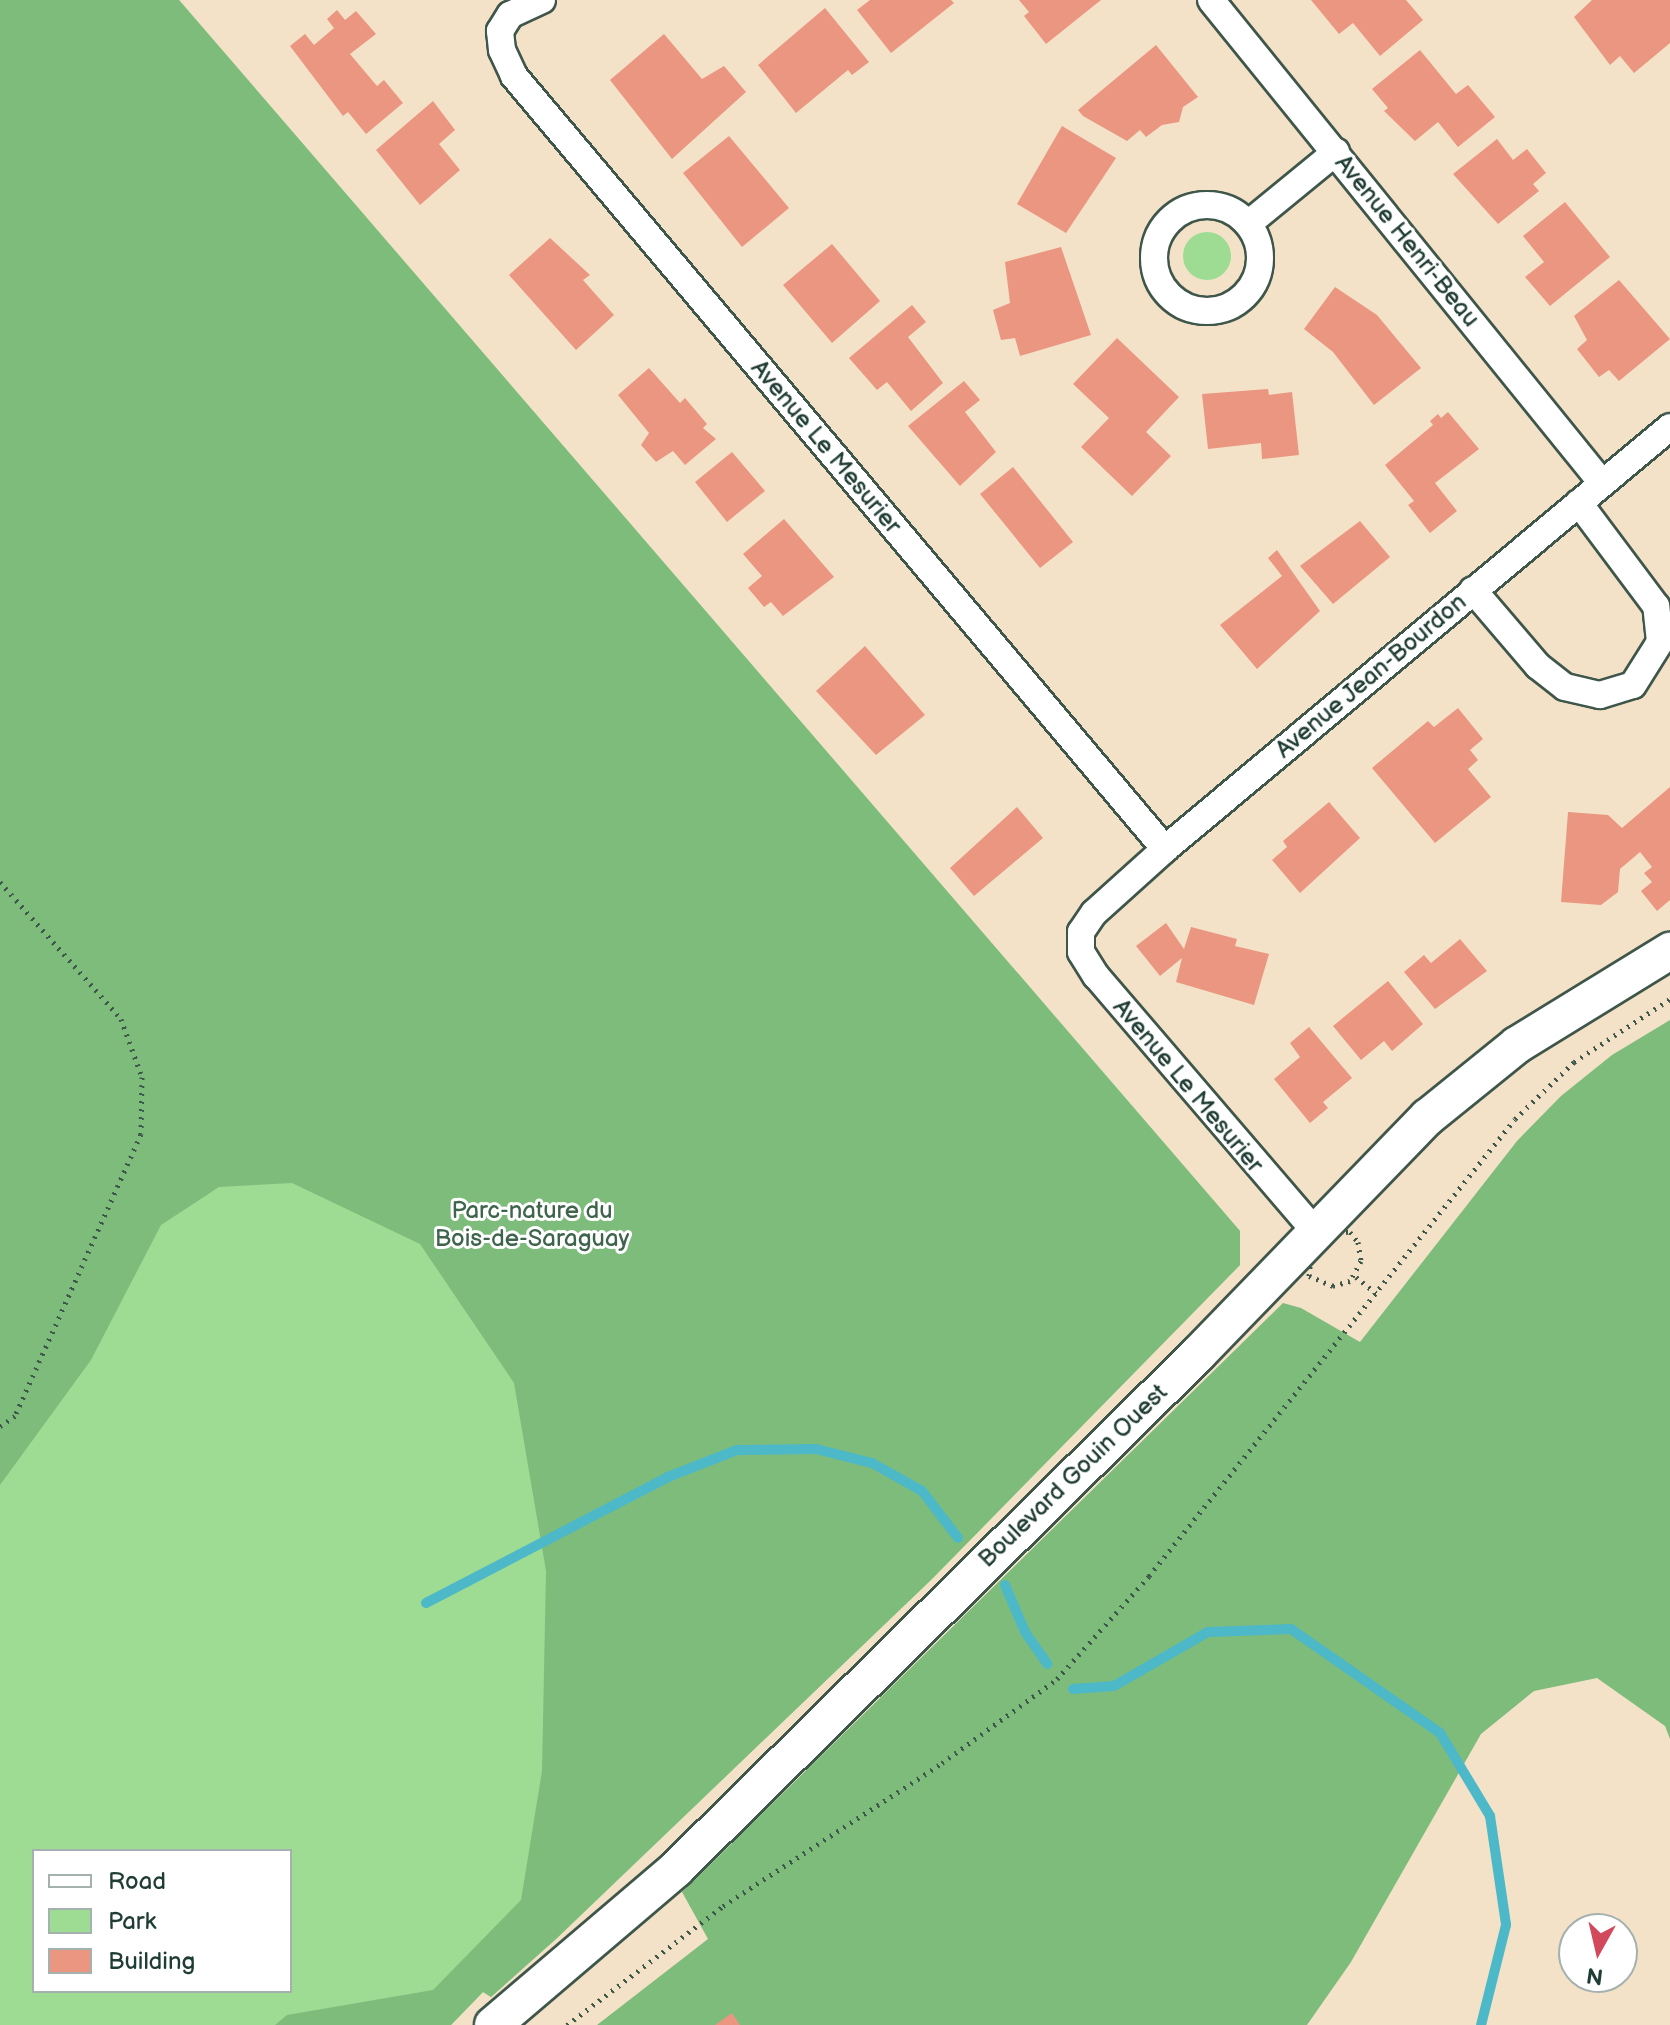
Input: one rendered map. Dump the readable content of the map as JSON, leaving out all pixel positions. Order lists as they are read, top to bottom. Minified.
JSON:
{"streets":{"street":["Avenue Henri-Beau","Avenue Le Mesurier","Avenue Jean-Bourdon","Boulevard Gouin Ouest"]},"crossings":[["Avenue Henri-Beau","Avenue Jean-Bourdon"],["Avenue Le Mesurier","Avenue Jean-Bourdon"],["Avenue Le Mesurier","Boulevard Gouin Ouest"]],"parks":["Parc-nature du Bois-de-Saraguay"],"legend":["Road","Park","Building"],"north":"bottom"}
